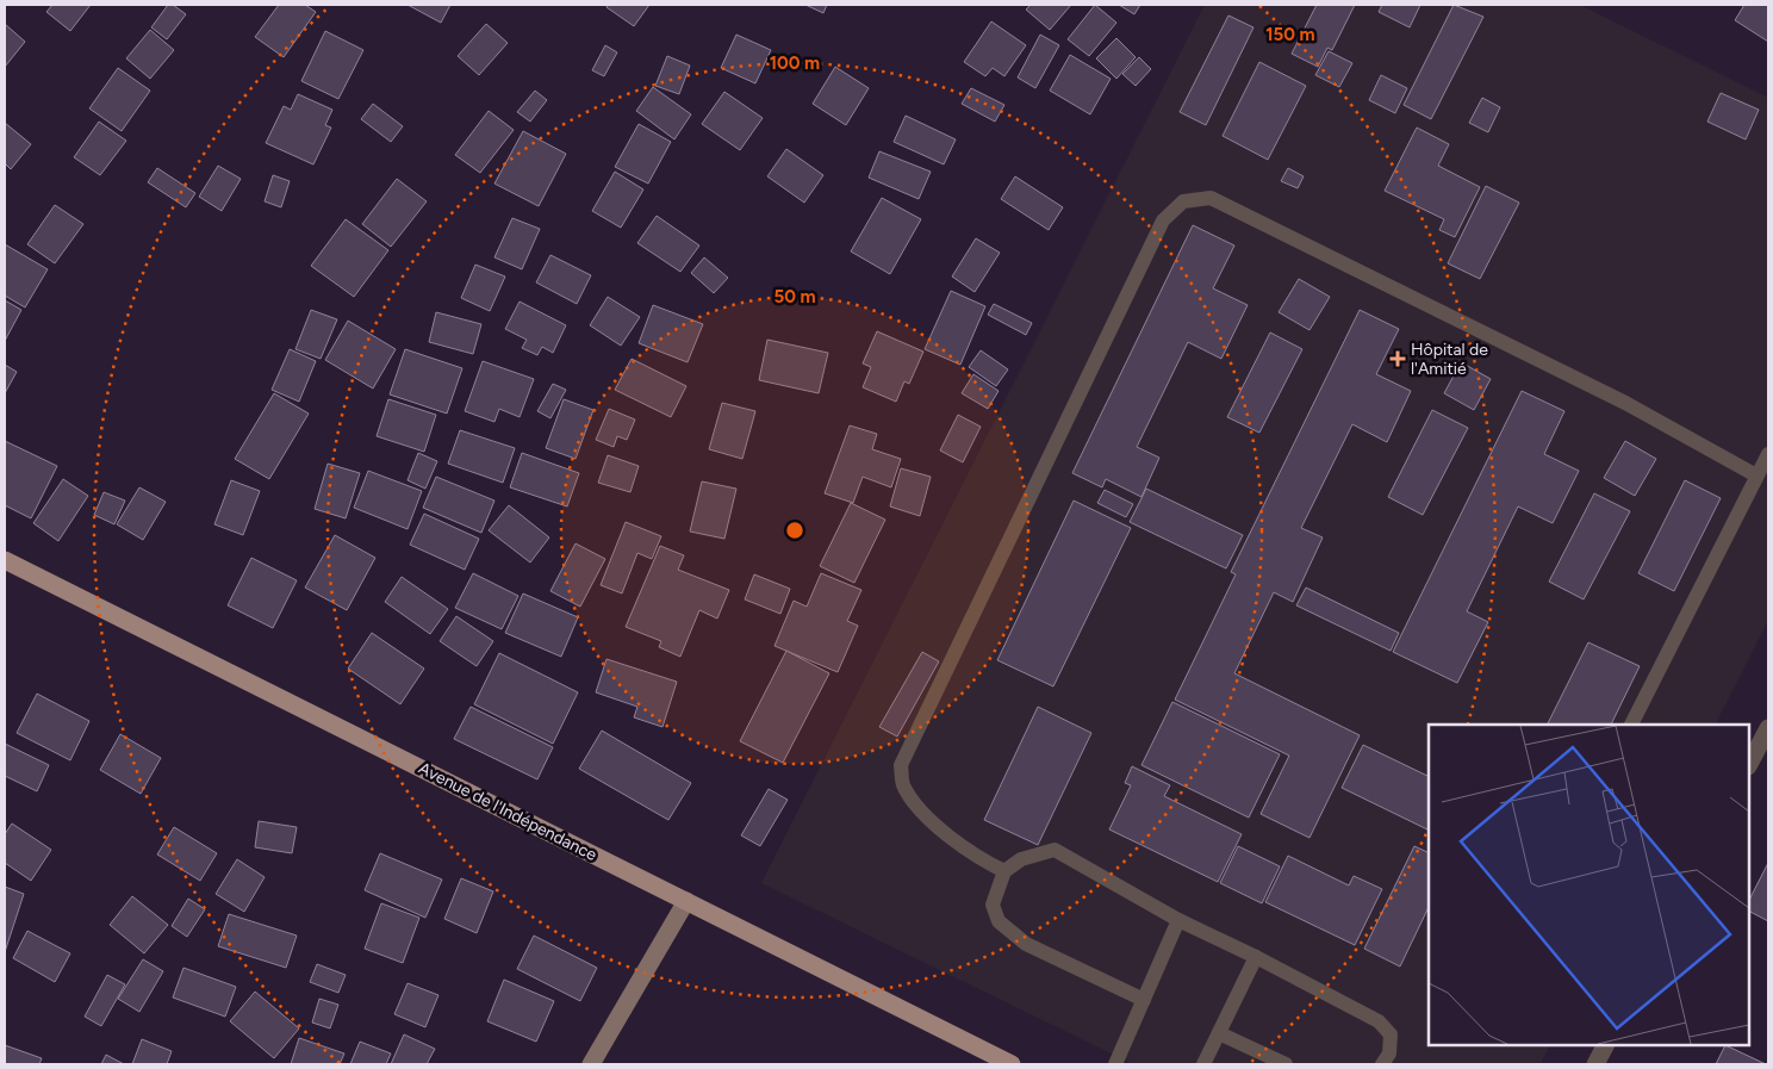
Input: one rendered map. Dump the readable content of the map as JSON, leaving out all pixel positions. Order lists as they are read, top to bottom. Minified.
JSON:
{"streets":{"main road":["Avenue de l'Indépendance"]},"places":{"health":["Hôpital de l'Amitié"]},"rings":["150 m","100 m","50 m"]}
